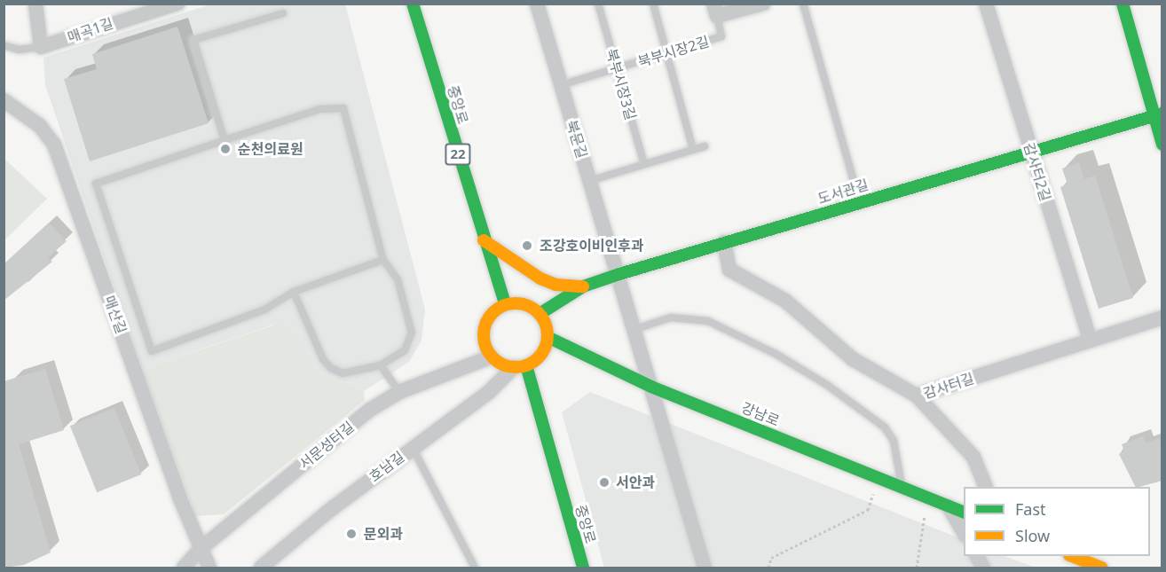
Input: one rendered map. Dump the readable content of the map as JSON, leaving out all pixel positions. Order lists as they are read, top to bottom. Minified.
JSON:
{"streets":{"main road":["중앙로","22","도서관길","강남로"],"street":["매곡1길","북부시장2길","북문길","감사터2길","매산길","감사터길","서문성터길","호남길"],"lane":["북부시장3길"]},"crossings":[["북부시장2길","북부시장3길"],["북부시장2길","북문길"],["중앙로","도서관길"],["중앙로","강남로"],["중앙로","서문성터길"],["중앙로","호남길"],["북문길","도서관길"],["북문길","강남로"],["감사터2길","도서관길"],["감사터2길","감사터길"],["도서관길","감사터길"],["도서관길","강남로"],["도서관길","서문성터길"],["도서관길","호남길"],["매산길","서문성터길"],["강남로","서문성터길"],["강남로","호남길"],["서문성터길","호남길"]],"places":["순천의료원","조강호이비인후과","서안과","문외과"],"legend":["Fast","Slow"]}
